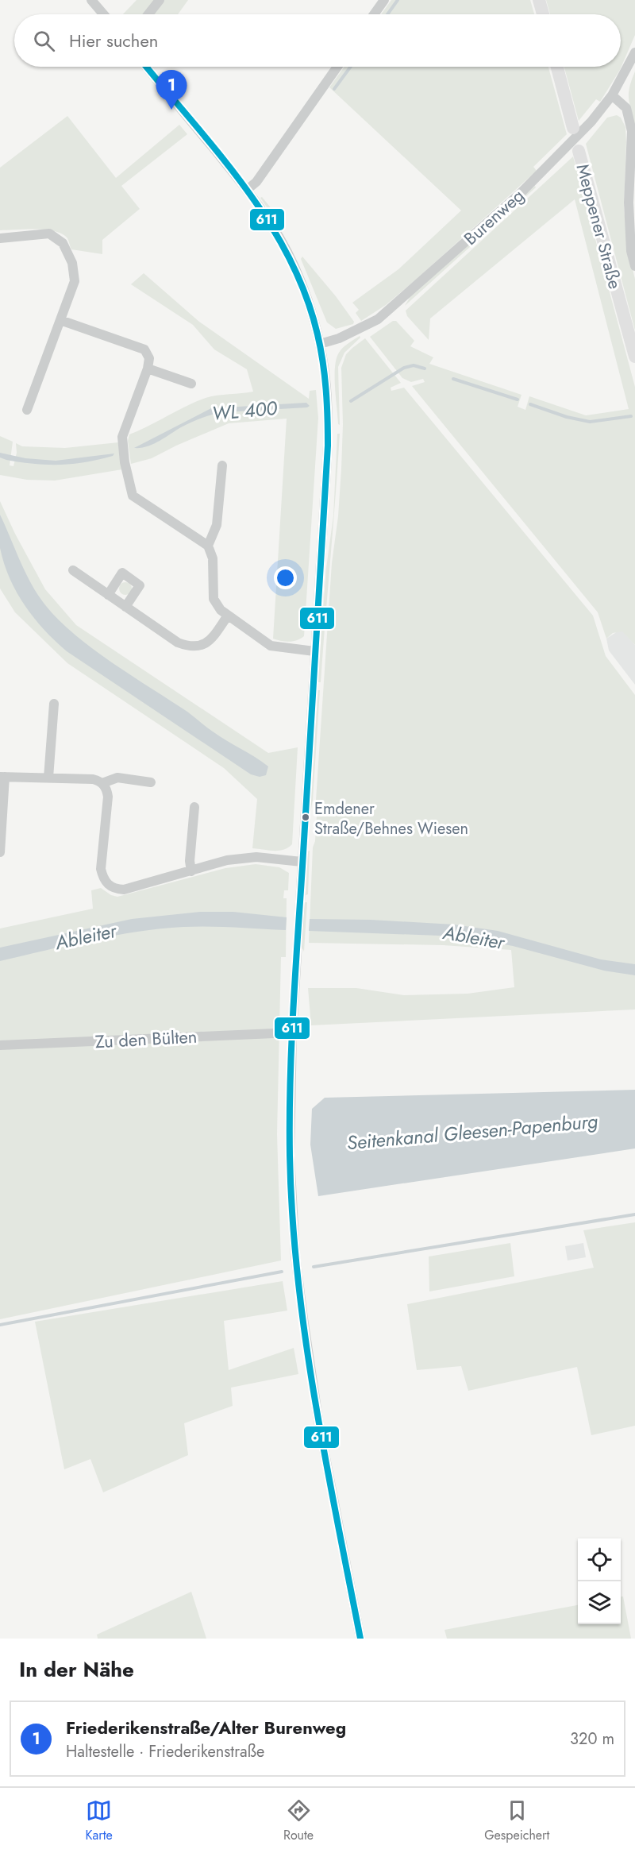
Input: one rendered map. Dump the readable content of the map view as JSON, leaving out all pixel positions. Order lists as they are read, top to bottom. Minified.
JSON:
{"streets":{"main road":["Meppener Straße"],"street":["Burenweg","Zu den Bülten"]},"water":["WL 400","Ableiter","Seitenkanal Gleesen-Papenburg"],"places":["Emdener Straße/Behnes Wiesen"],"lines":["transit line 611"],"page":{"search":"Hier suchen","pins":"1","heading":"In der Nähe","list":[{"mark":"1","name":"Friederikenstraße/Alter Burenweg","note":"Haltestelle · Friederikenstraße","value":"320 m"}],"nav":["Karte","Route","Gespeichert"]}}
